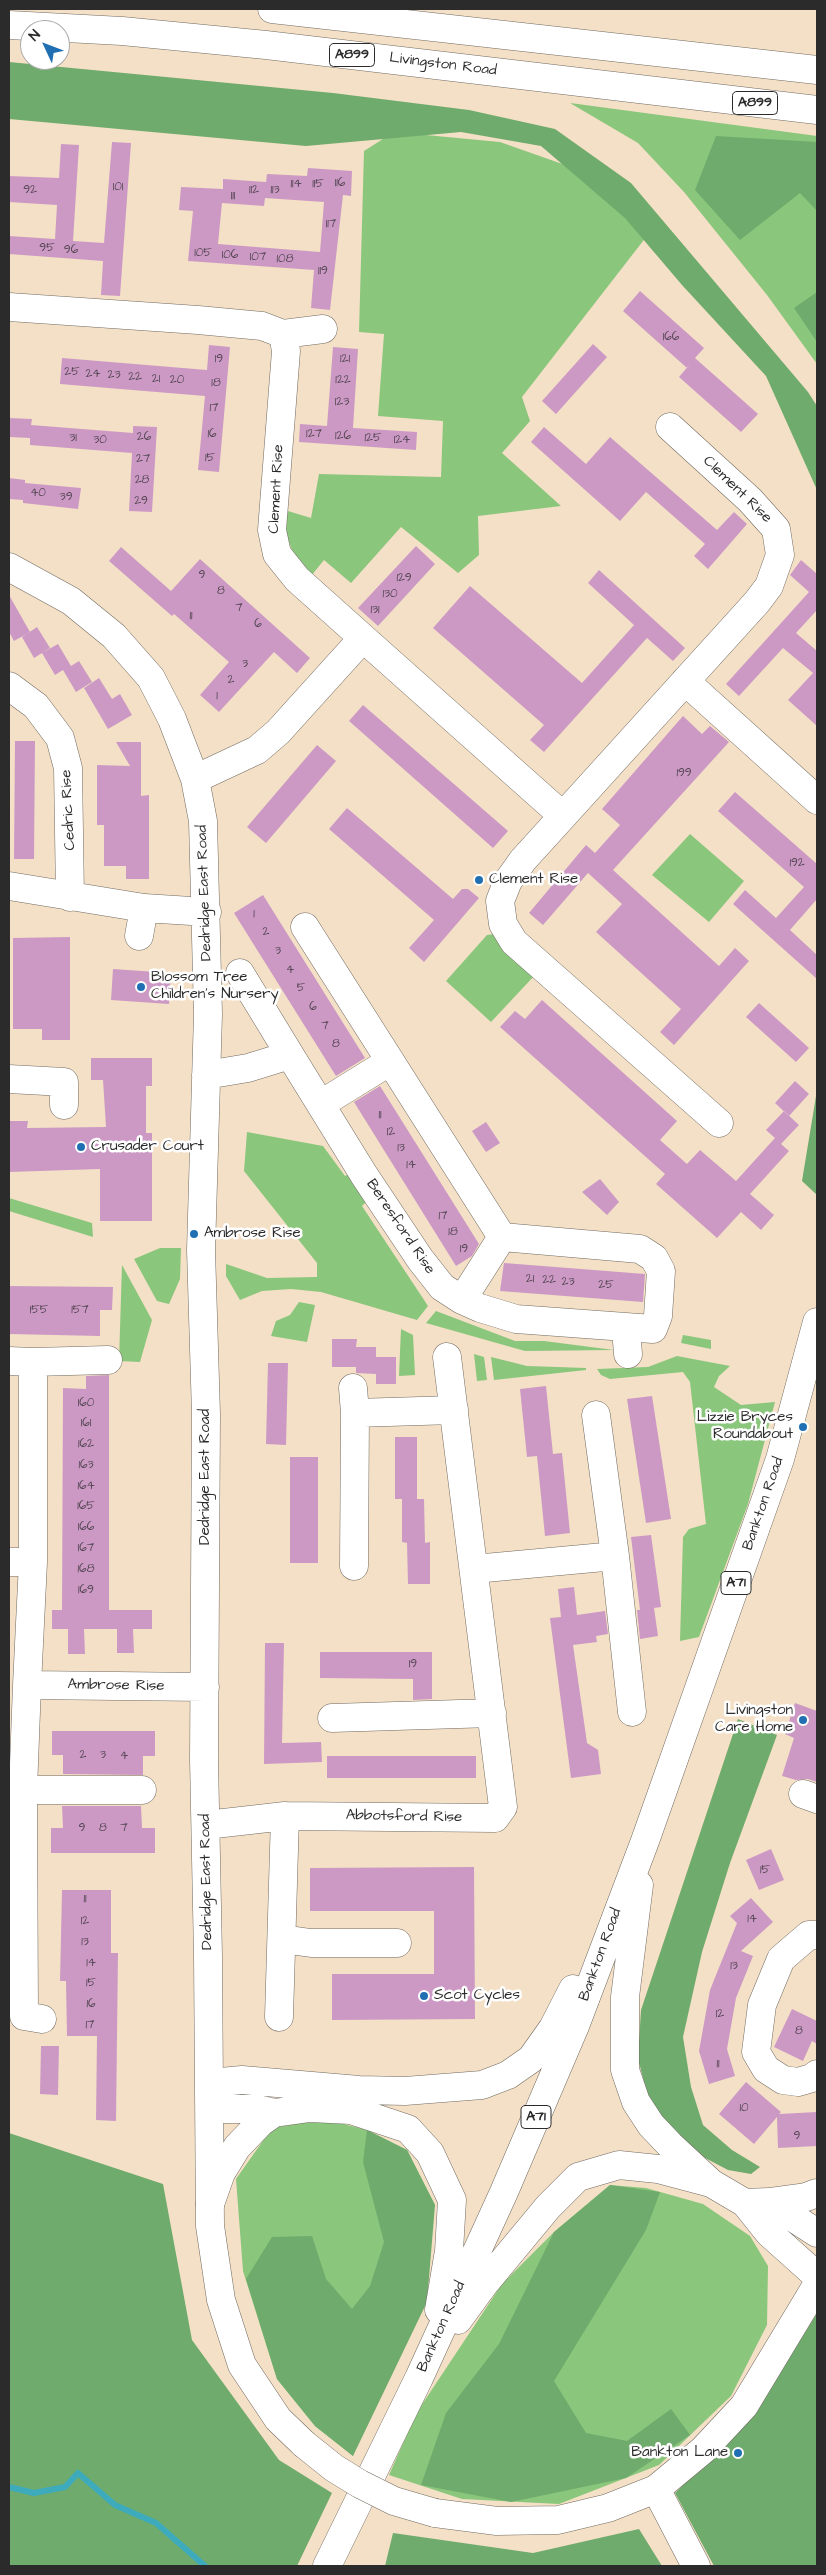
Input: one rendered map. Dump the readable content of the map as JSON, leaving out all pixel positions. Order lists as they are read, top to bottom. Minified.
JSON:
{"streets":{"street":["A899","Livingston Road","Clement Rise","Cedric Rise","Dedridge East Road","Beresford Rise","Bankton Road","A71","Ambrose Rise","Abbotsford Rise"]},"crossings":[["Dedridge East Road","Ambrose Rise"],["Dedridge East Road","Abbotsford Rise"]],"places":["Clement Rise","Blossom Tree Children's Nursery","Crusader Court","Ambrose Rise","Lizzie Bryces Roundabout","Livingston Care Home","Scot Cycles","Bankton Lane"],"house_numbers":["116","114","115","101","92","112","113","111","117","95","96","105","106","107","108","119","166","19","121","25","24","23","22","21","20","122","18","123","17","16","127","126","26","31","125","30","124","15","27","28","40","39","29","9","129","8","130","7","131","11","6","3","2","1","199","192","1","2","3","4","5","6","7","8","11","12","13","14","17","18","19","21","22","23","25","155","157","160","161","162","163","164","165","166","167","168","169","19","2","3","4","9","8","7","15","11","14","12","13","14","13","15","16","12","17","8","11","10","9"],"north":"top left"}
